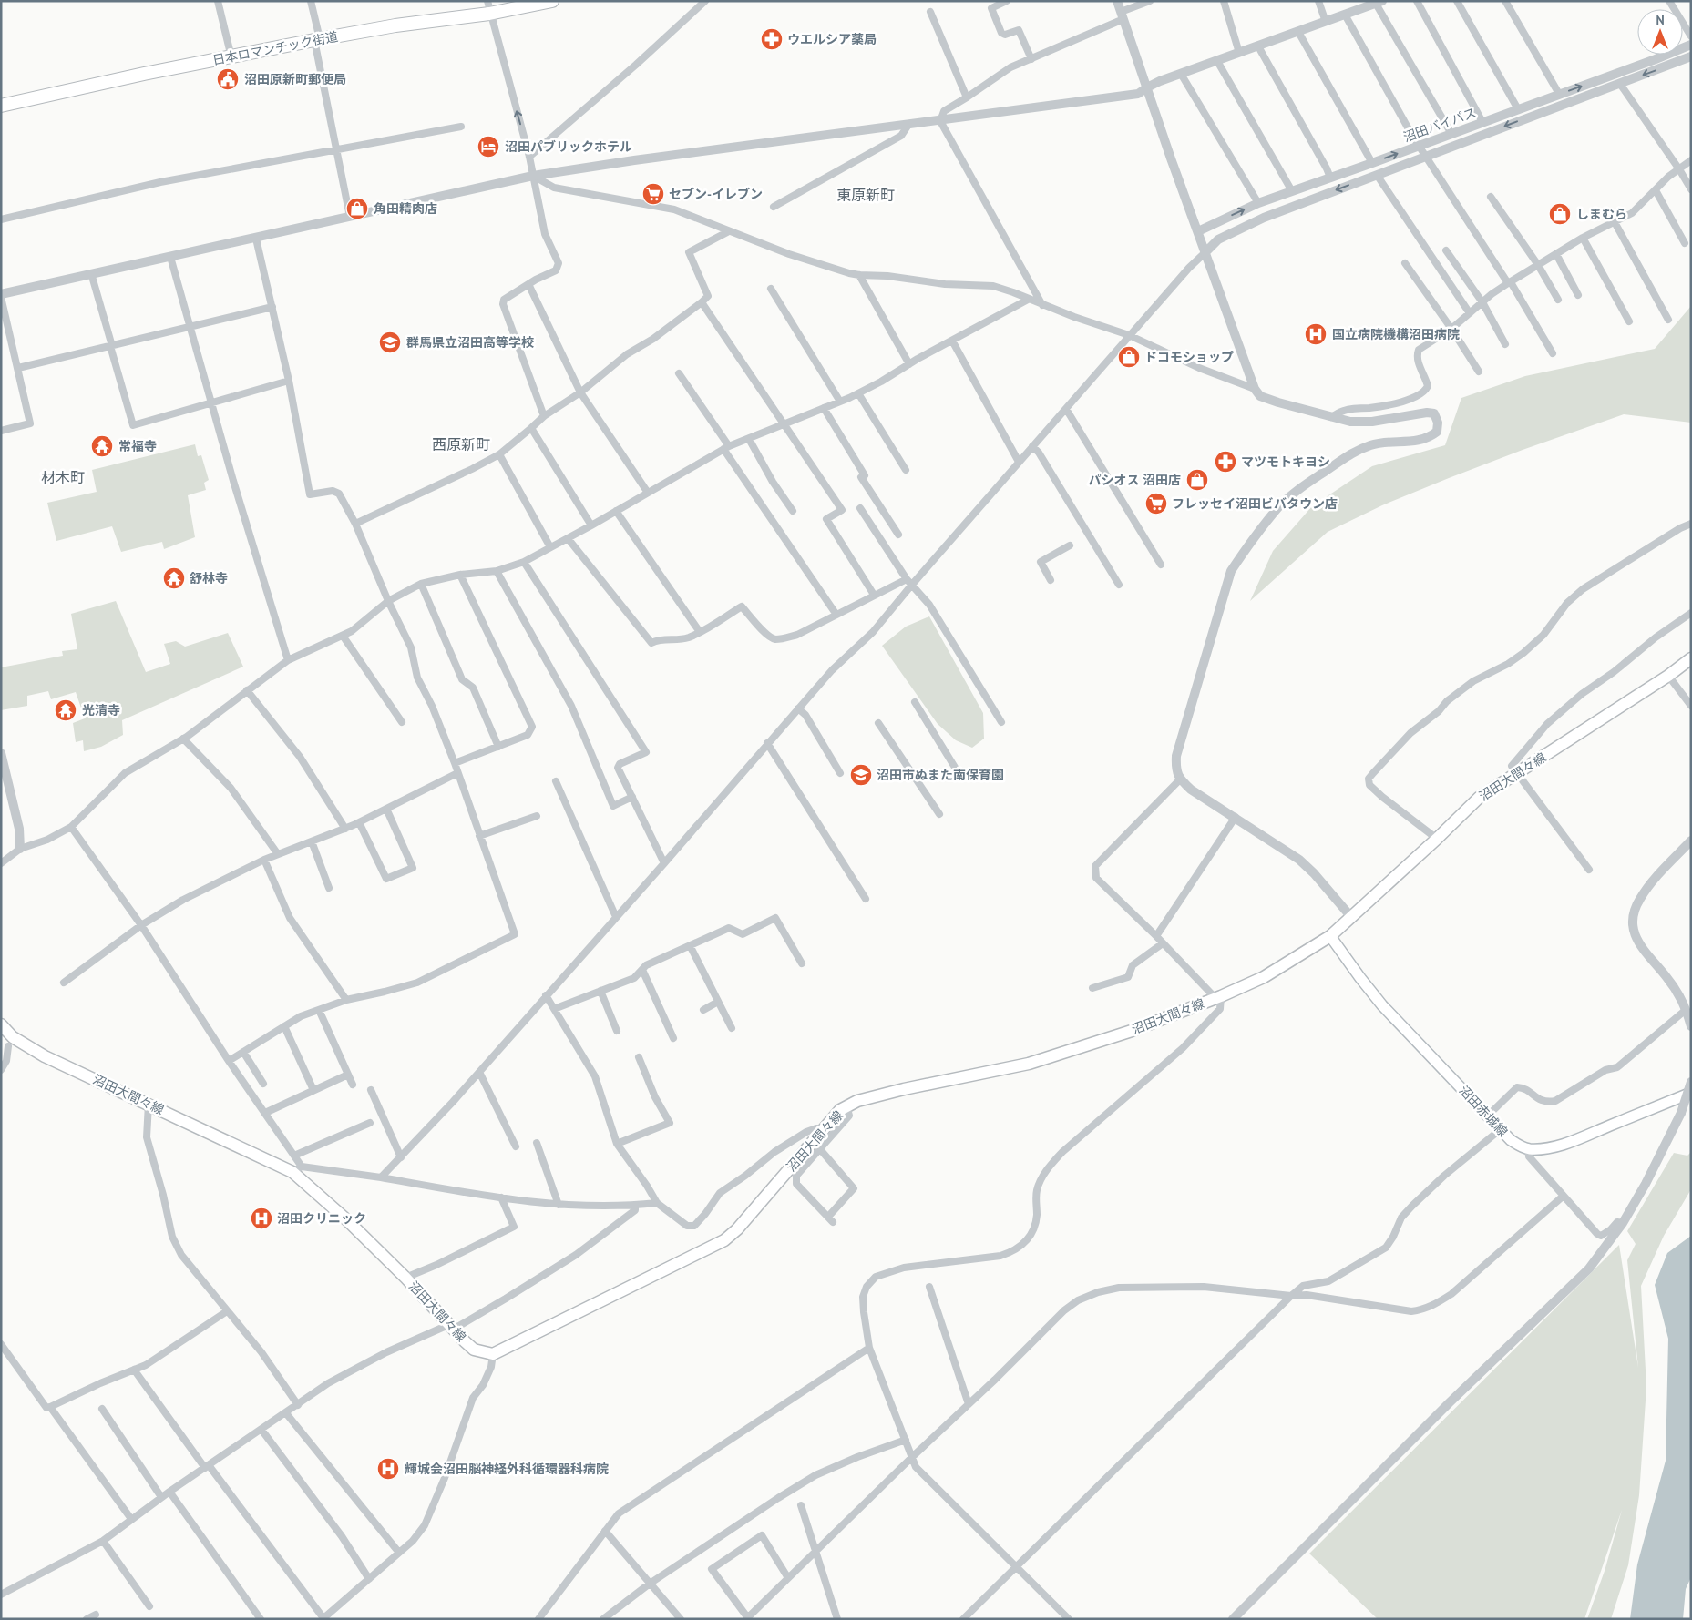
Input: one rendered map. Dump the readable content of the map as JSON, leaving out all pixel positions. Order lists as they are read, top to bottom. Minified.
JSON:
{"streets":{"highway":["日本ロマンチック街道"],"main road":["沼田大間々線","沼田赤城線"],"street":["沼田バイパス"]},"crossings":[["沼田大間々線","沼田赤城線"]],"districts":["東原新町","西原新町","材木町"],"places":{"pharmacy":["ウエルシア薬局","マツモトキヨシ"],"public building":["沼田原新町郵便局"],"hotel":["沼田パブリックホテル"],"supermarket":["セブン-イレブン","フレッセイ沼田ビバタウン店"],"shop":["角田精肉店","しまむら","ドコモショップ","パシオス 沼田店"],"hospital":["国立病院機構沼田病院","沼田クリニック","輝城会沼田脳神経外科循環器科病院"],"school or university":["群馬県立沼田高等学校","沼田市ぬまた南保育園"],"temple":["常福寺","舒林寺","光清寺"]},"north":"top"}
